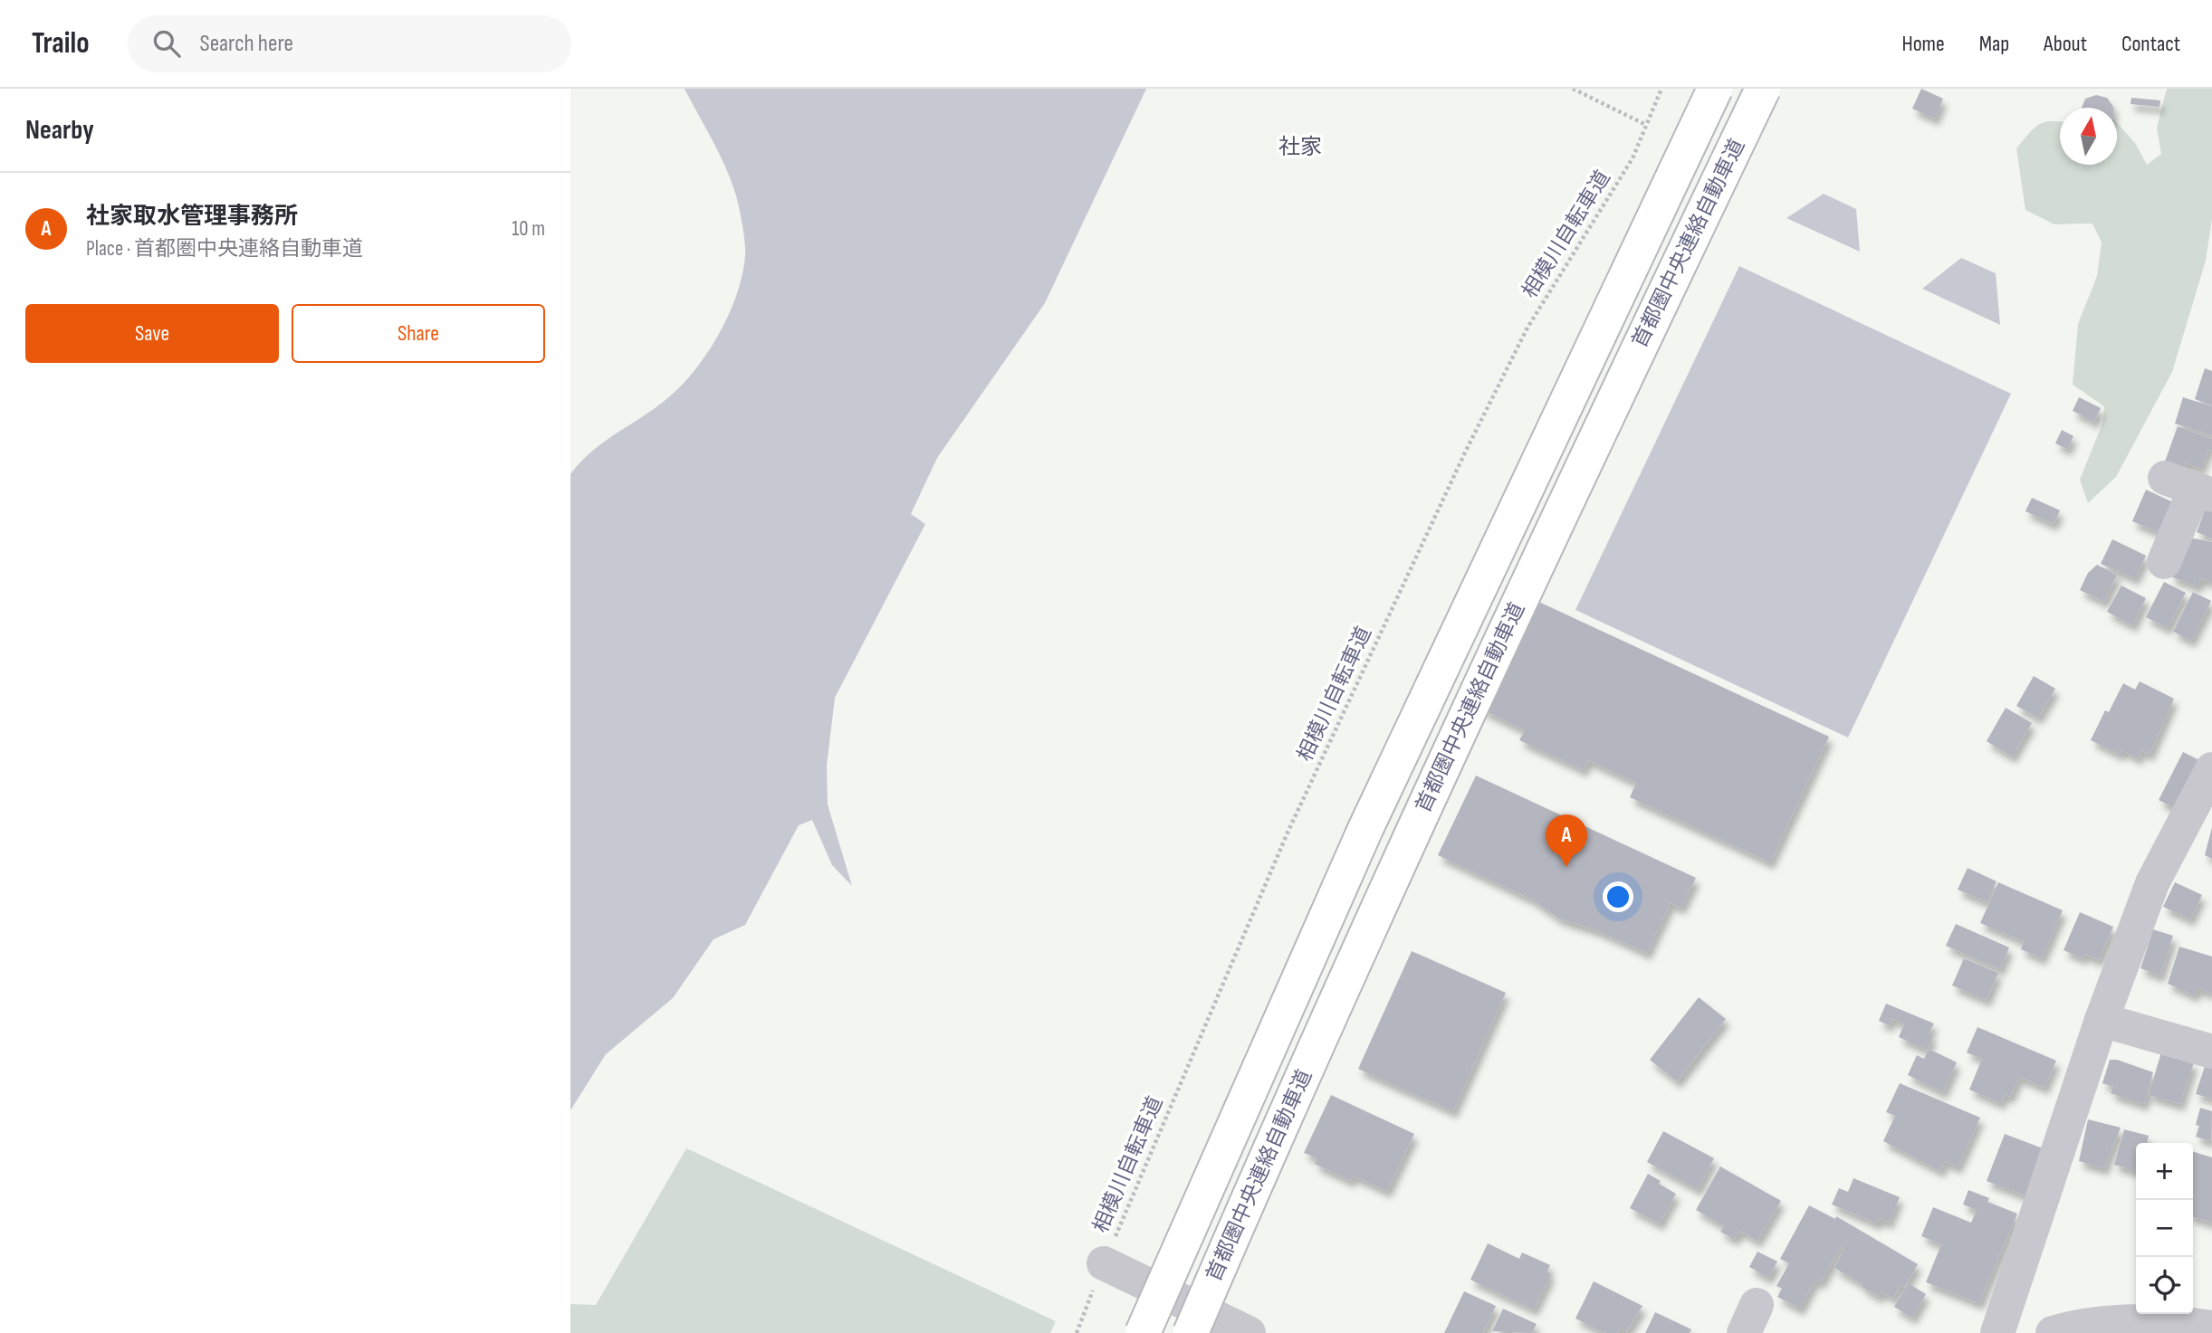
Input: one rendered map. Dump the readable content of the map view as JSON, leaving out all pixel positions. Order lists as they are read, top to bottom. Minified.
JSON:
{"streets":{"highway":["首都圏中央連絡自動車道"],"path":["相模川自転車道"]},"districts":["社家"],"north":"top","page":{"header":"Trailo","search":"Search here","nav":["Home","Map","About","Contact"],"heading":"Nearby","list":[{"mark":"A","name":"社家取水管理事務所","note":"Place · 首都圏中央連絡自動車道","value":"10 m"}],"buttons":["Save","Share"],"pins":"A","map_buttons":["+","−"]}}
